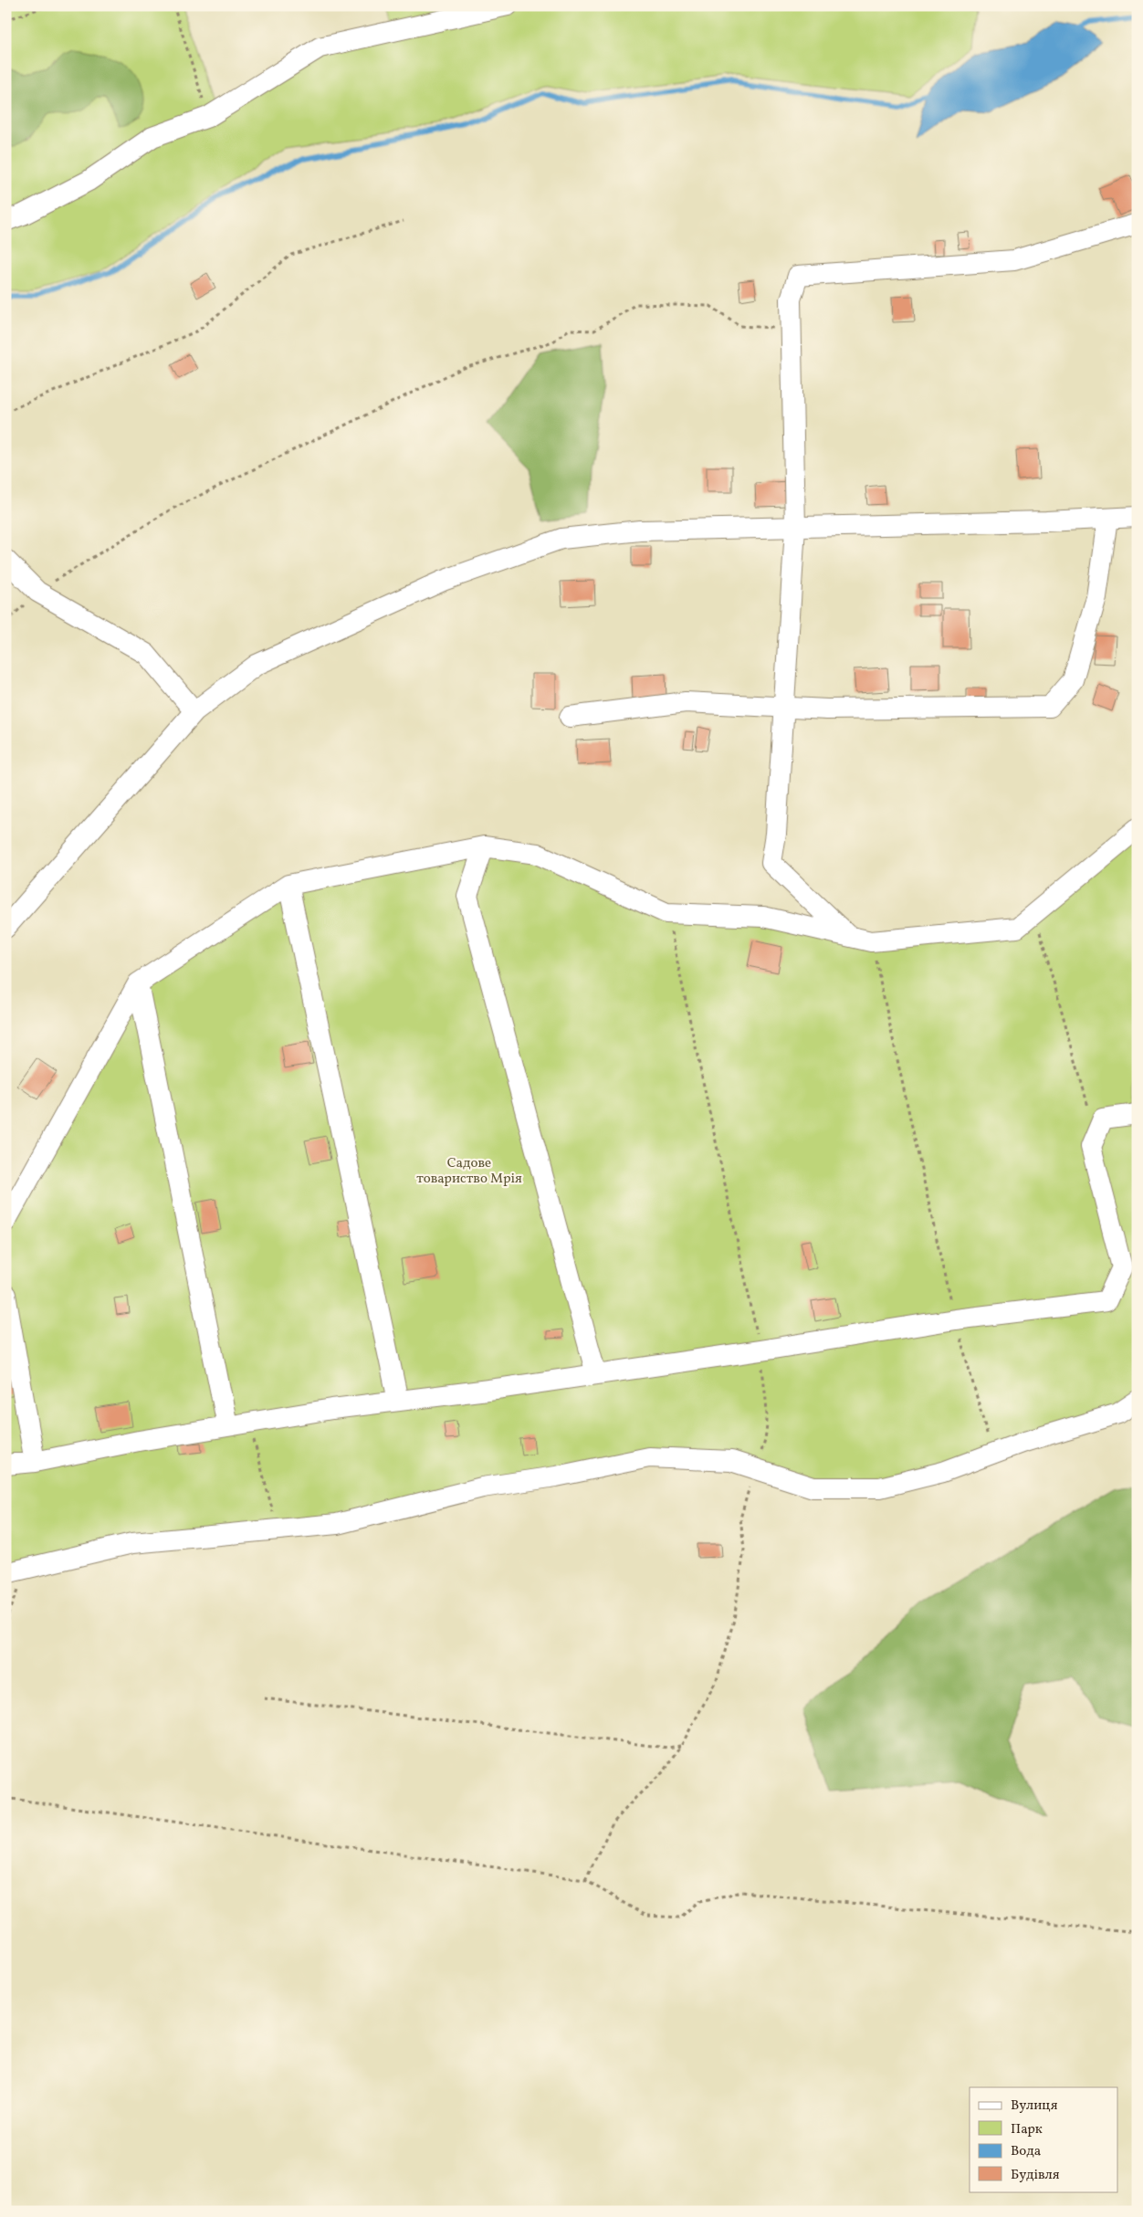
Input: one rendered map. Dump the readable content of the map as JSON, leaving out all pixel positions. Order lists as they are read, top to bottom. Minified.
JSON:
{"parks":["Садове товариство Мрія"],"legend":["Вулиця","Парк","Вода","Будівля"]}
